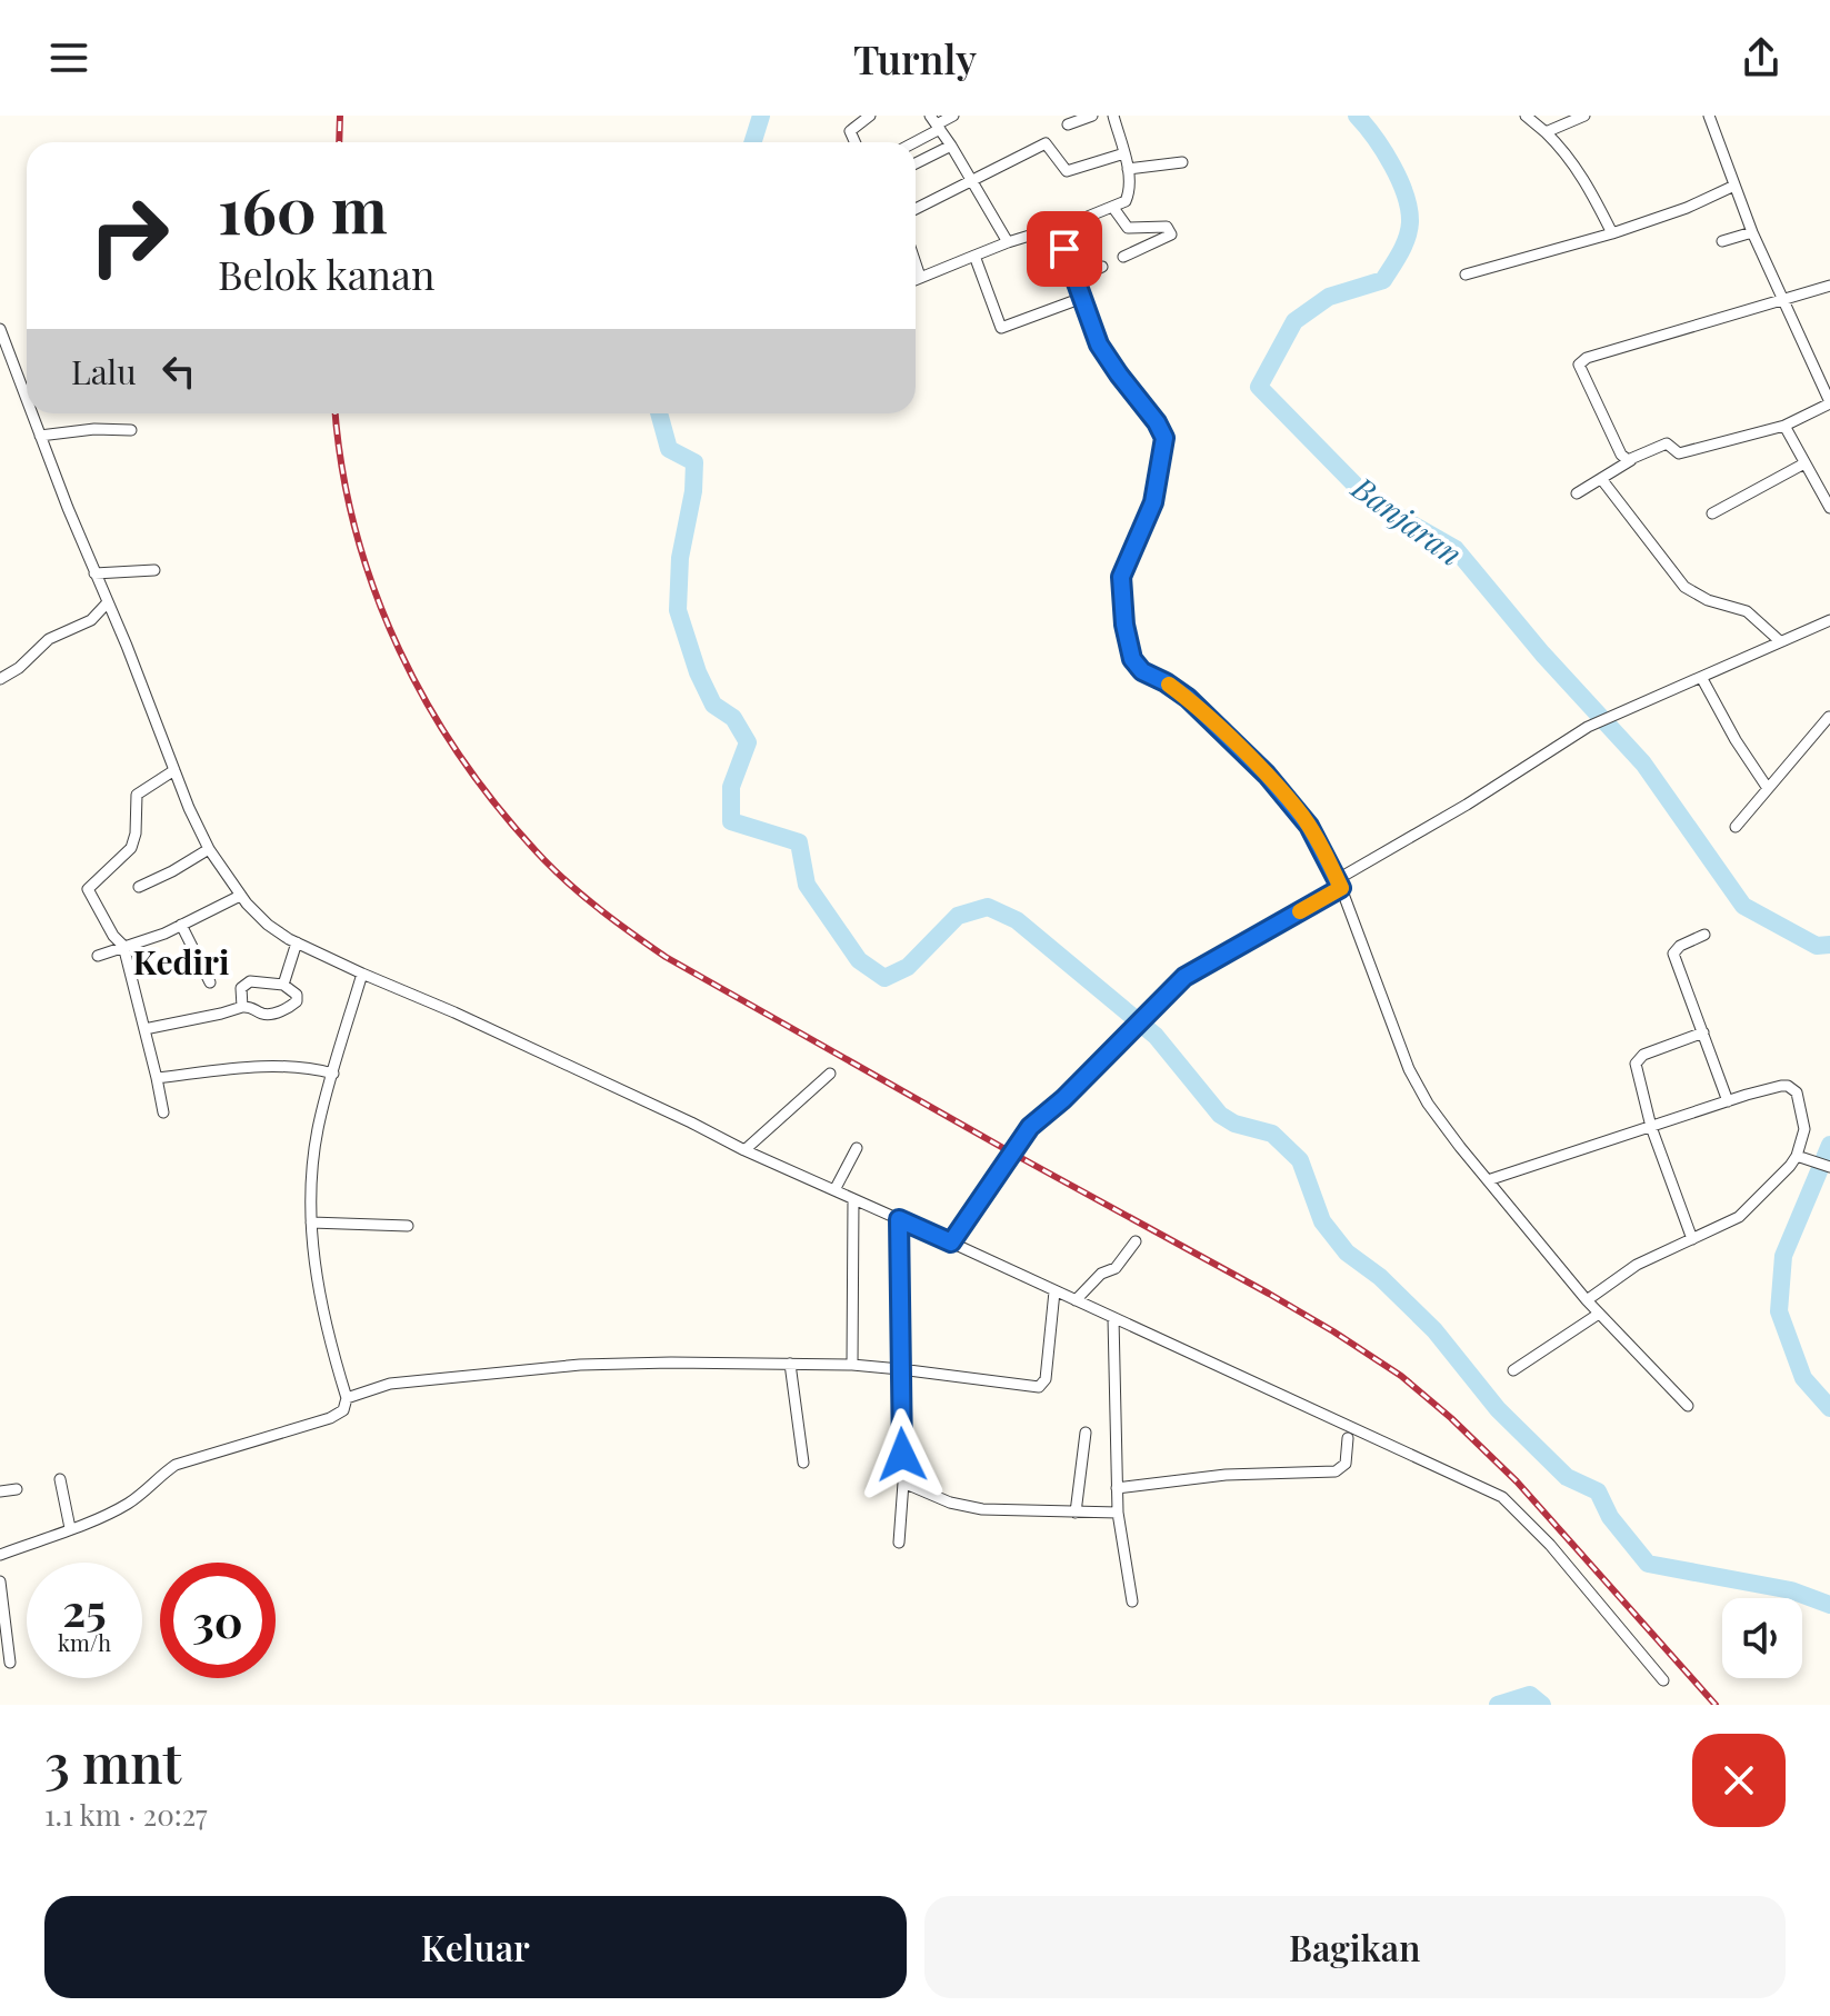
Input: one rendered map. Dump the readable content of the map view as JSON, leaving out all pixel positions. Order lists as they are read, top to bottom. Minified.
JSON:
{"districts":["Kediri"],"water":["Banjaran"],"page":{"header":"Turnly","turn":["160 m","Belok kanan"],"then":"Lalu","speed":"25 km/h","limit":"30","heading":["3 mnt","1.1 km · 20:27"],"buttons":["Keluar","Bagikan"]}}
